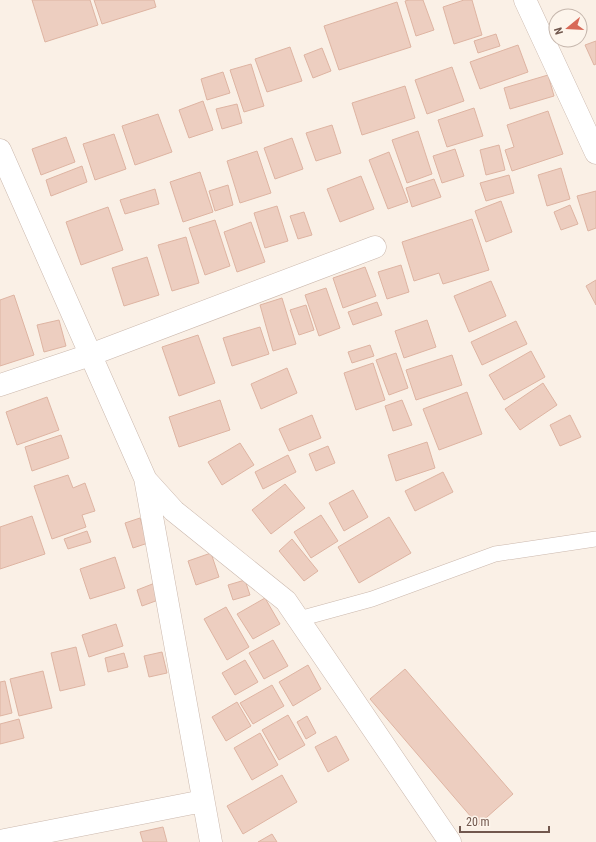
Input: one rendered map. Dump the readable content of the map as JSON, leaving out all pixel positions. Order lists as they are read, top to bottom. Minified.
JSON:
{"scale_bar":"20 m","north":"left"}
